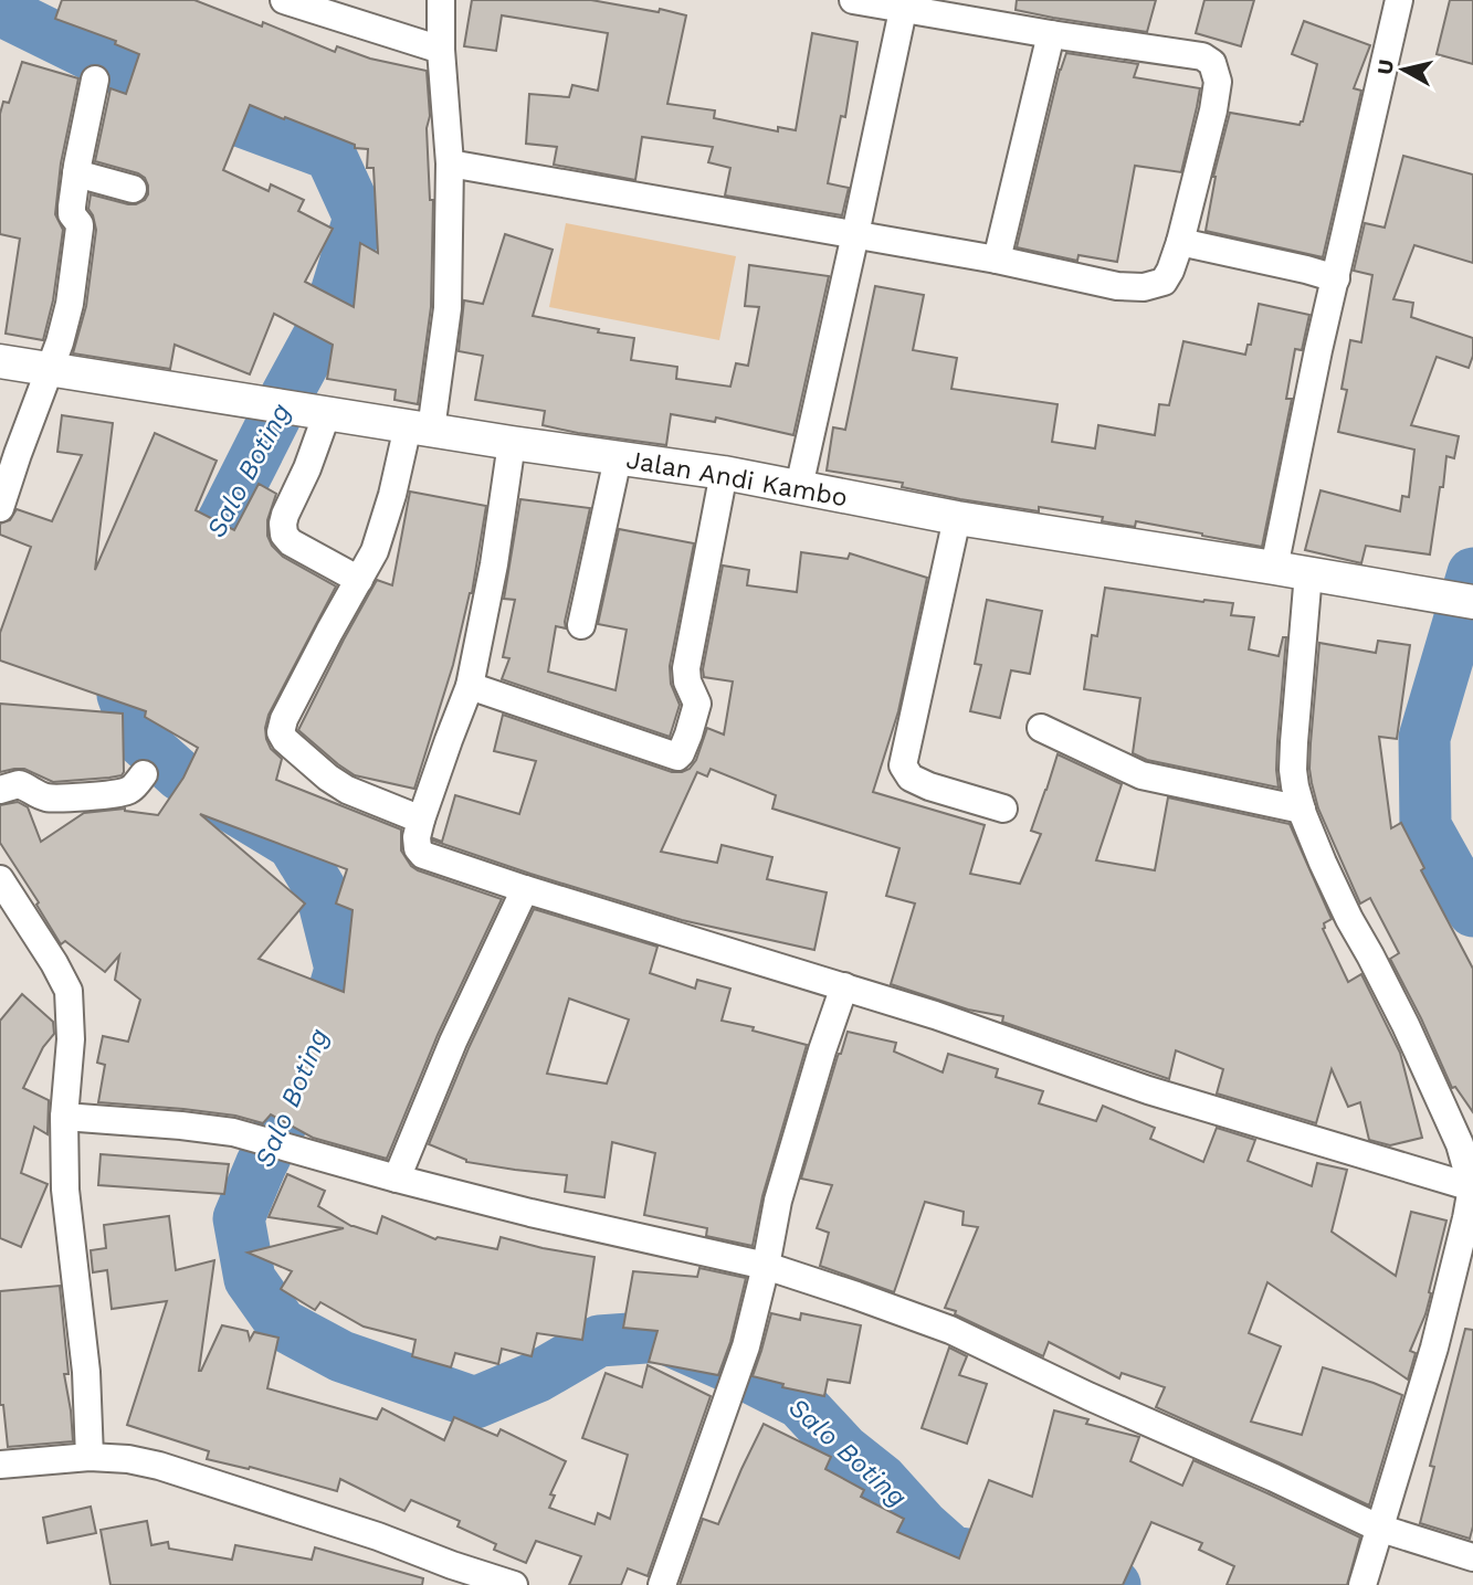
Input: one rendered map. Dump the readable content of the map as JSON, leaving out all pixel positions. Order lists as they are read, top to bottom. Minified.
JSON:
{"streets":{"street":["Jalan Andi Kambo"]},"water":["Salo Boting"],"north":"left"}
